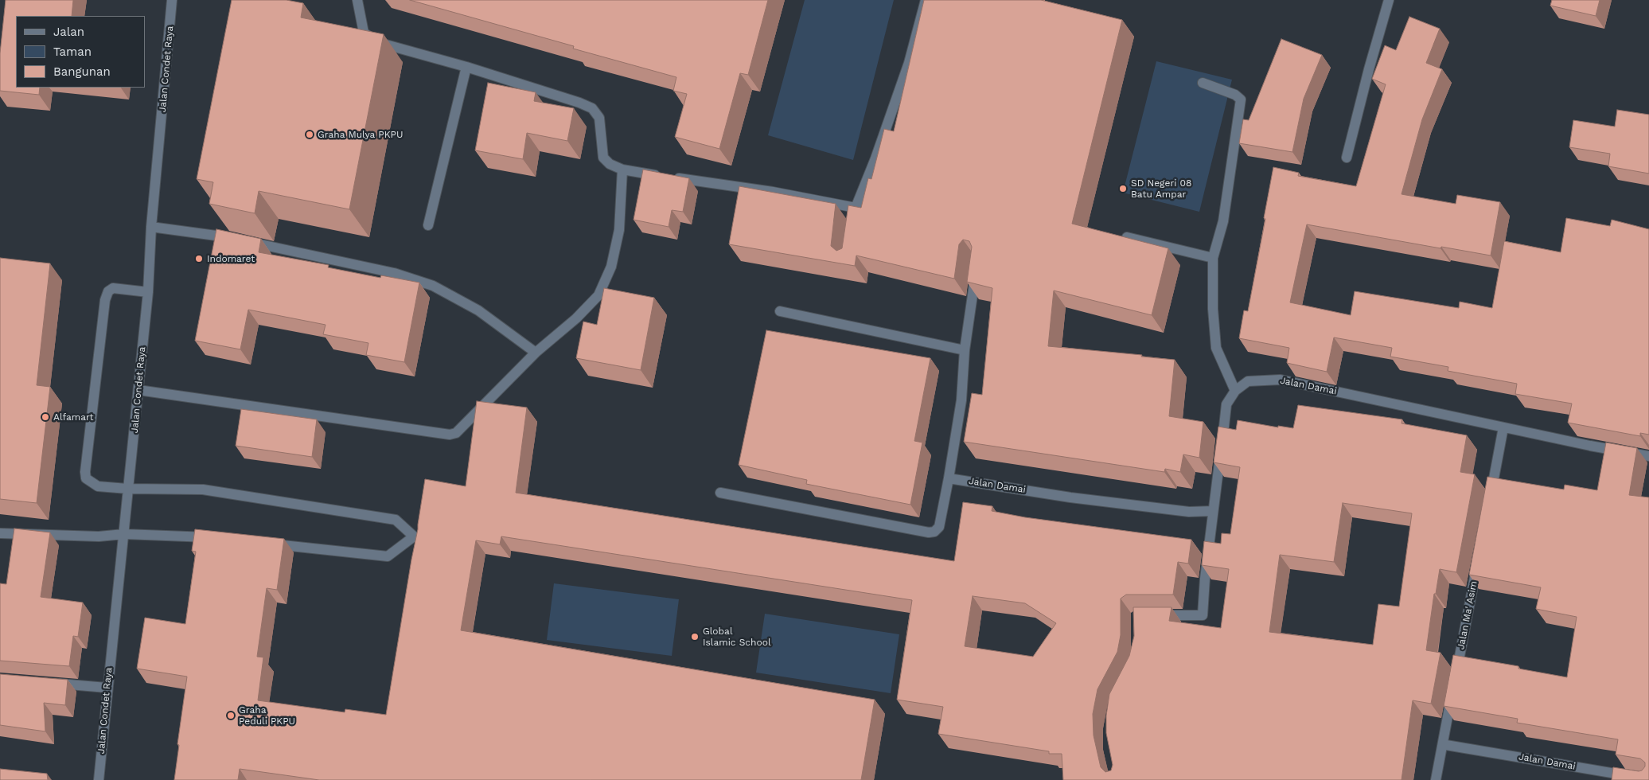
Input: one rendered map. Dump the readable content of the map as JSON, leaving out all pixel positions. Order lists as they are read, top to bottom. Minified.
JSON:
{"streets":{"street":["Jalan Condet Raya","Jalan Damai","Jalan Ma' Asim"]},"places":["Graha Mulya PKPU","SD Negeri 08 Batu Ampar","Indomaret","Alfamart","Global Islamic School","Graha Peduli PKPU"],"legend":["Jalan","Taman","Bangunan"]}
